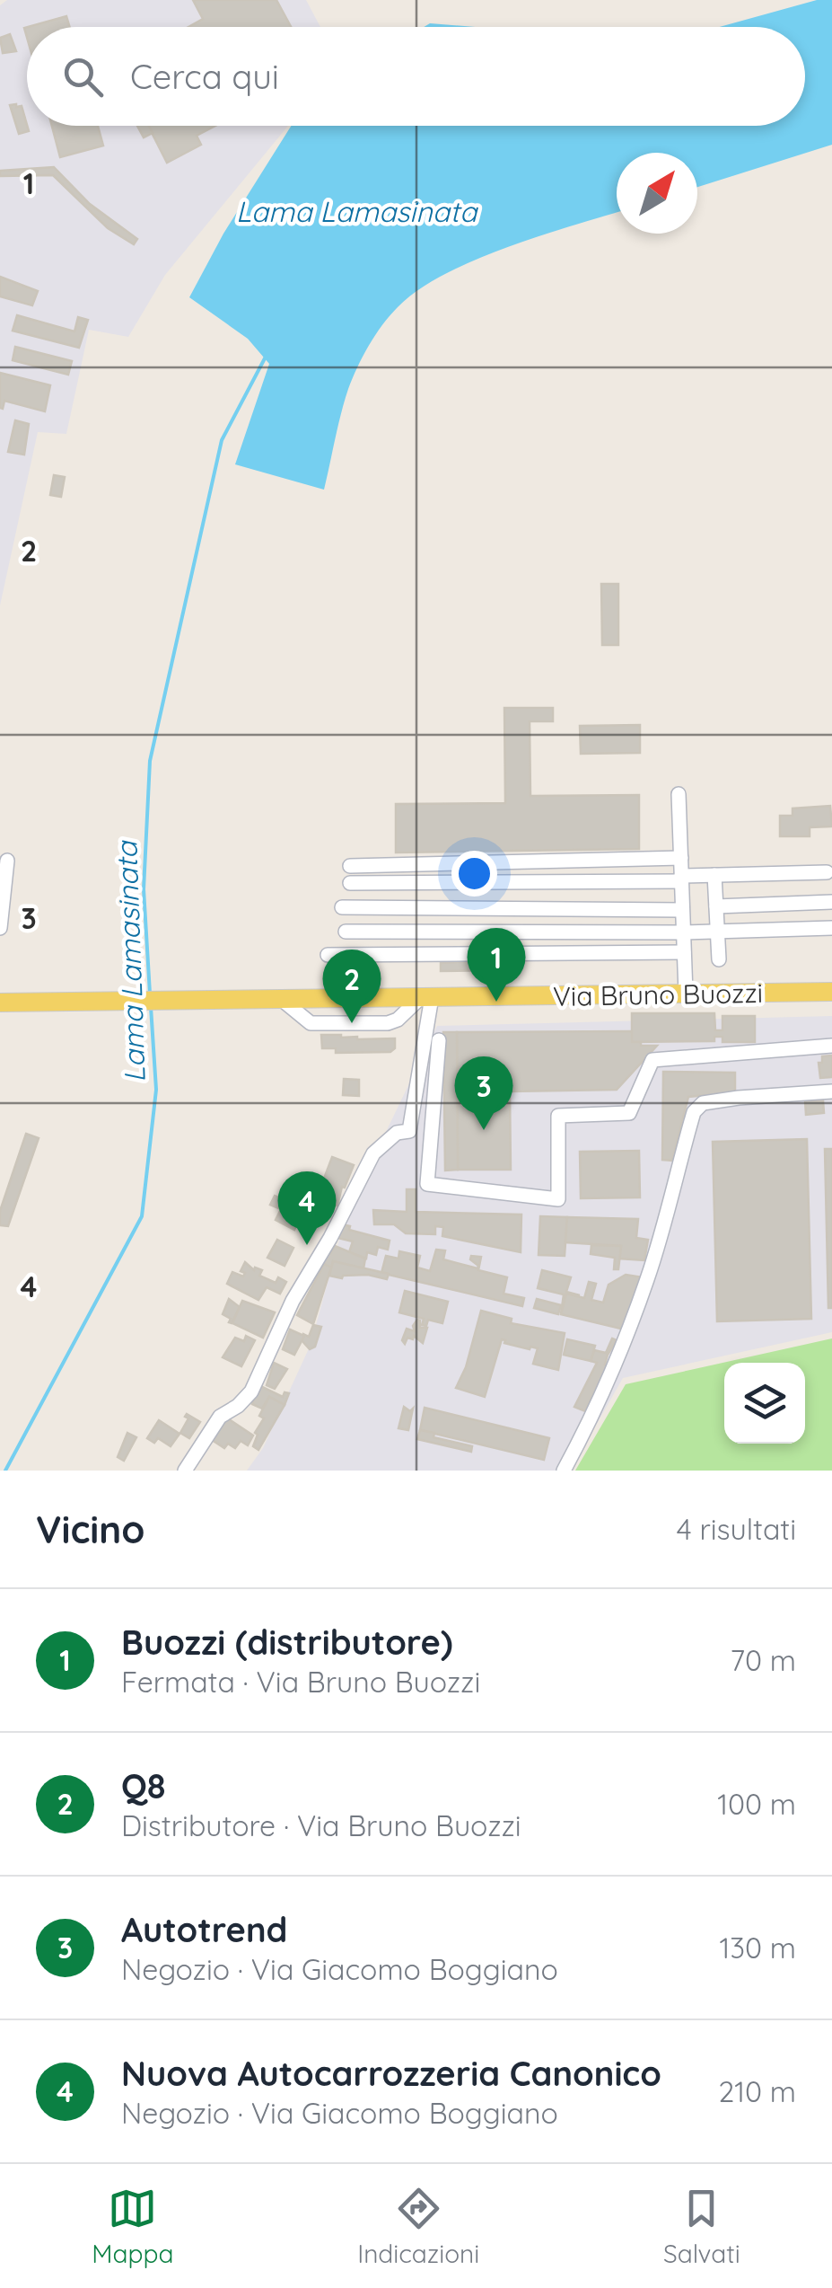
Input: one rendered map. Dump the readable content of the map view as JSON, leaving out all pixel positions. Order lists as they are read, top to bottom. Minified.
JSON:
{"streets":{"main road":["Via Bruno Buozzi"]},"water":["Lama Lamasinata"],"north":"top right","page":{"search":"Cerca qui","pins":["1","2","3","4"],"heading":["Vicino","4 risultati"],"list":[{"mark":"1","name":"Buozzi (distributore)","note":"Fermata · Via Bruno Buozzi","value":"70 m"},{"mark":"2","name":"Q8","note":"Distributore · Via Bruno Buozzi","value":"100 m"},{"mark":"3","name":"Autotrend","note":"Negozio · Via Giacomo Boggiano","value":"130 m"},{"mark":"4","name":"Nuova Autocarrozzeria Canonico","note":"Negozio · Via Giacomo Boggiano","value":"210 m"}],"nav":["Mappa","Indicazioni","Salvati"]},"grid":{"rows":["1","2","3","4"]}}
